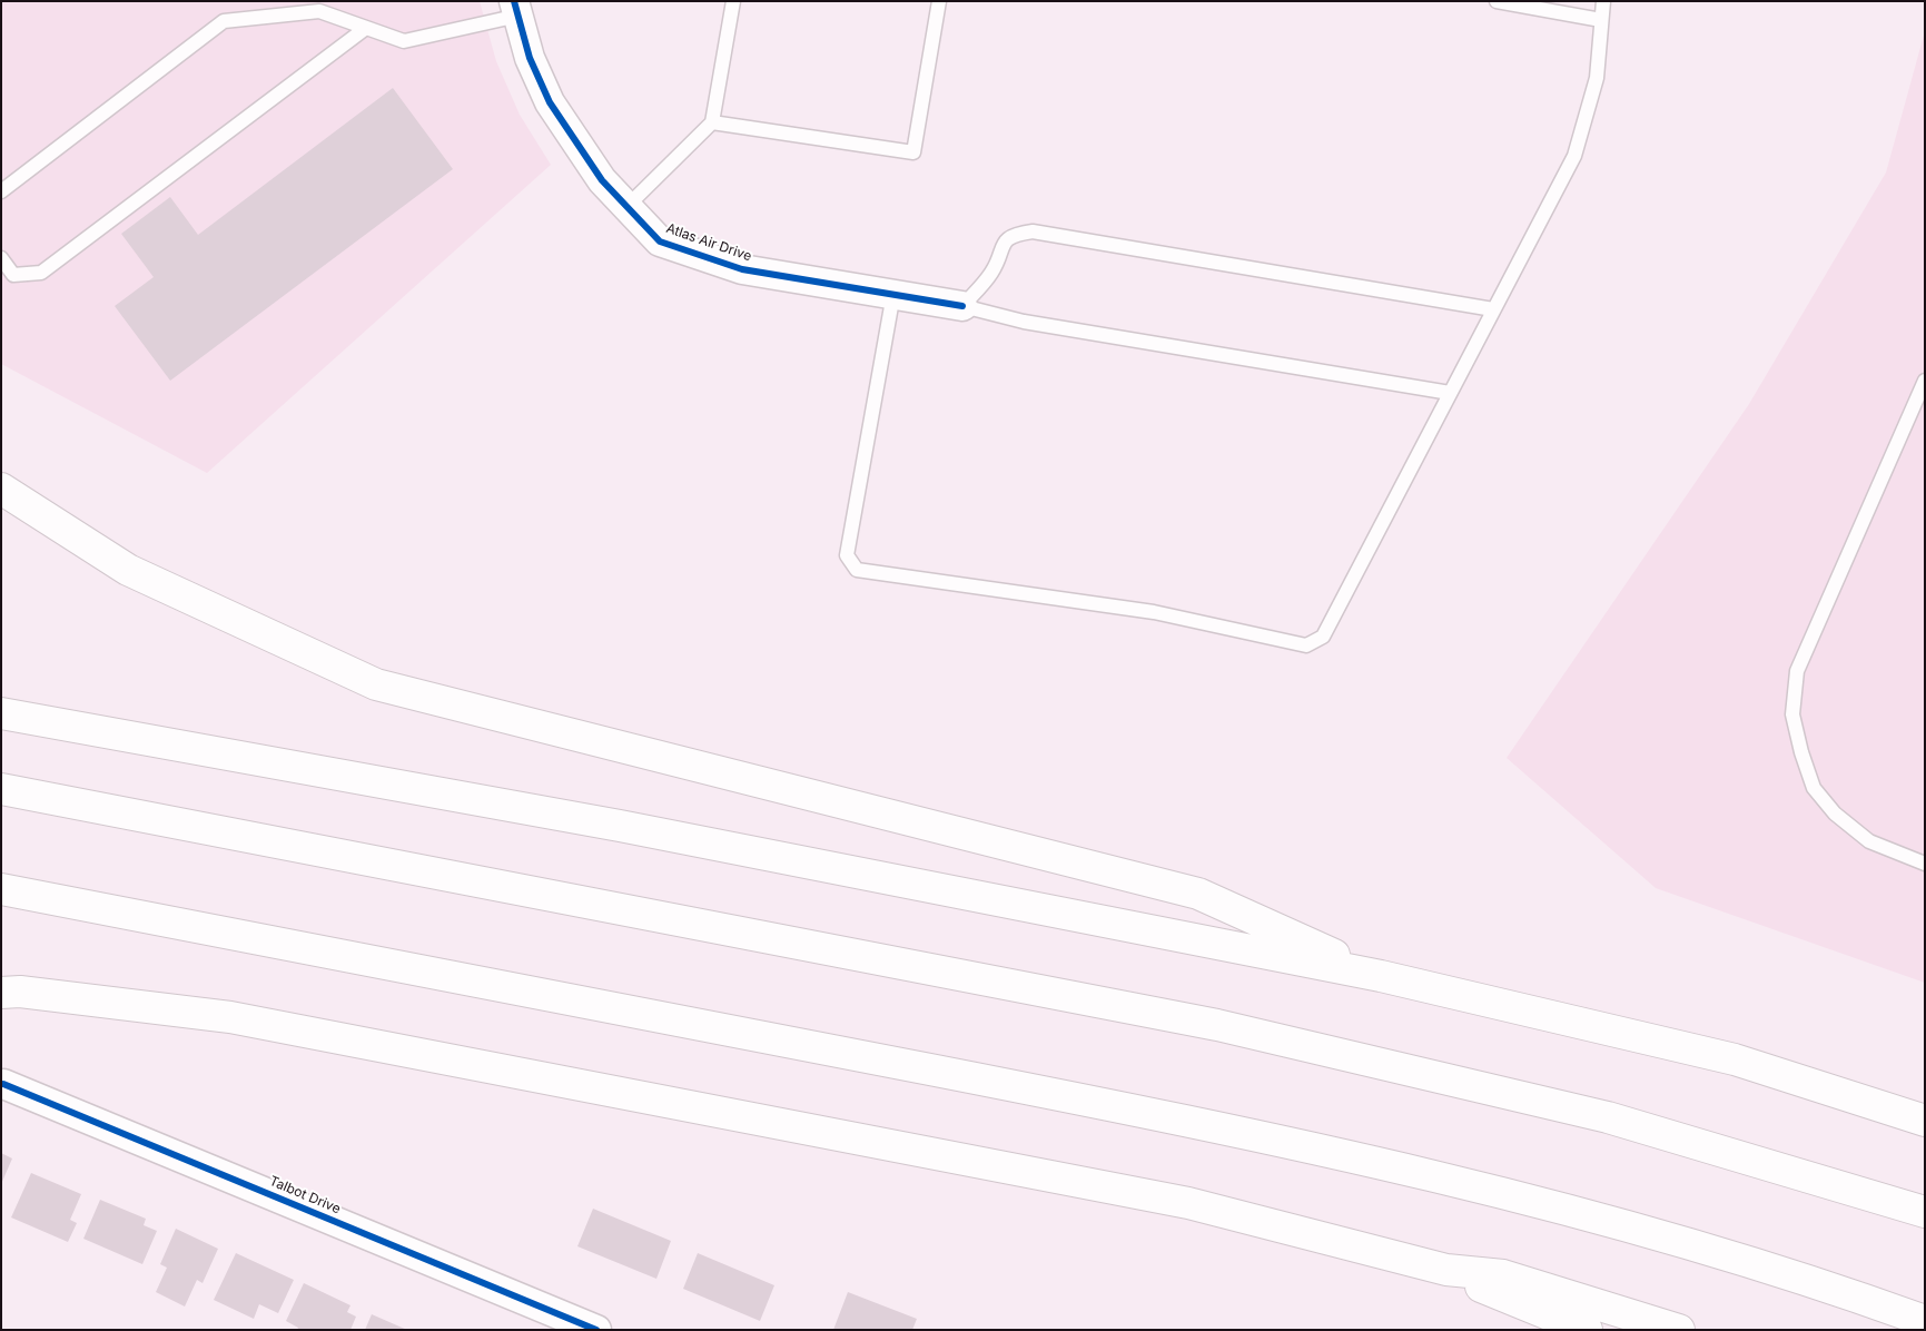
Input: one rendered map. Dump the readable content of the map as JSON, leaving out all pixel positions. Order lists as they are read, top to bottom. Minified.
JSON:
{"streets":{"street":["Atlas Air Drive","Talbot Drive"]}}
